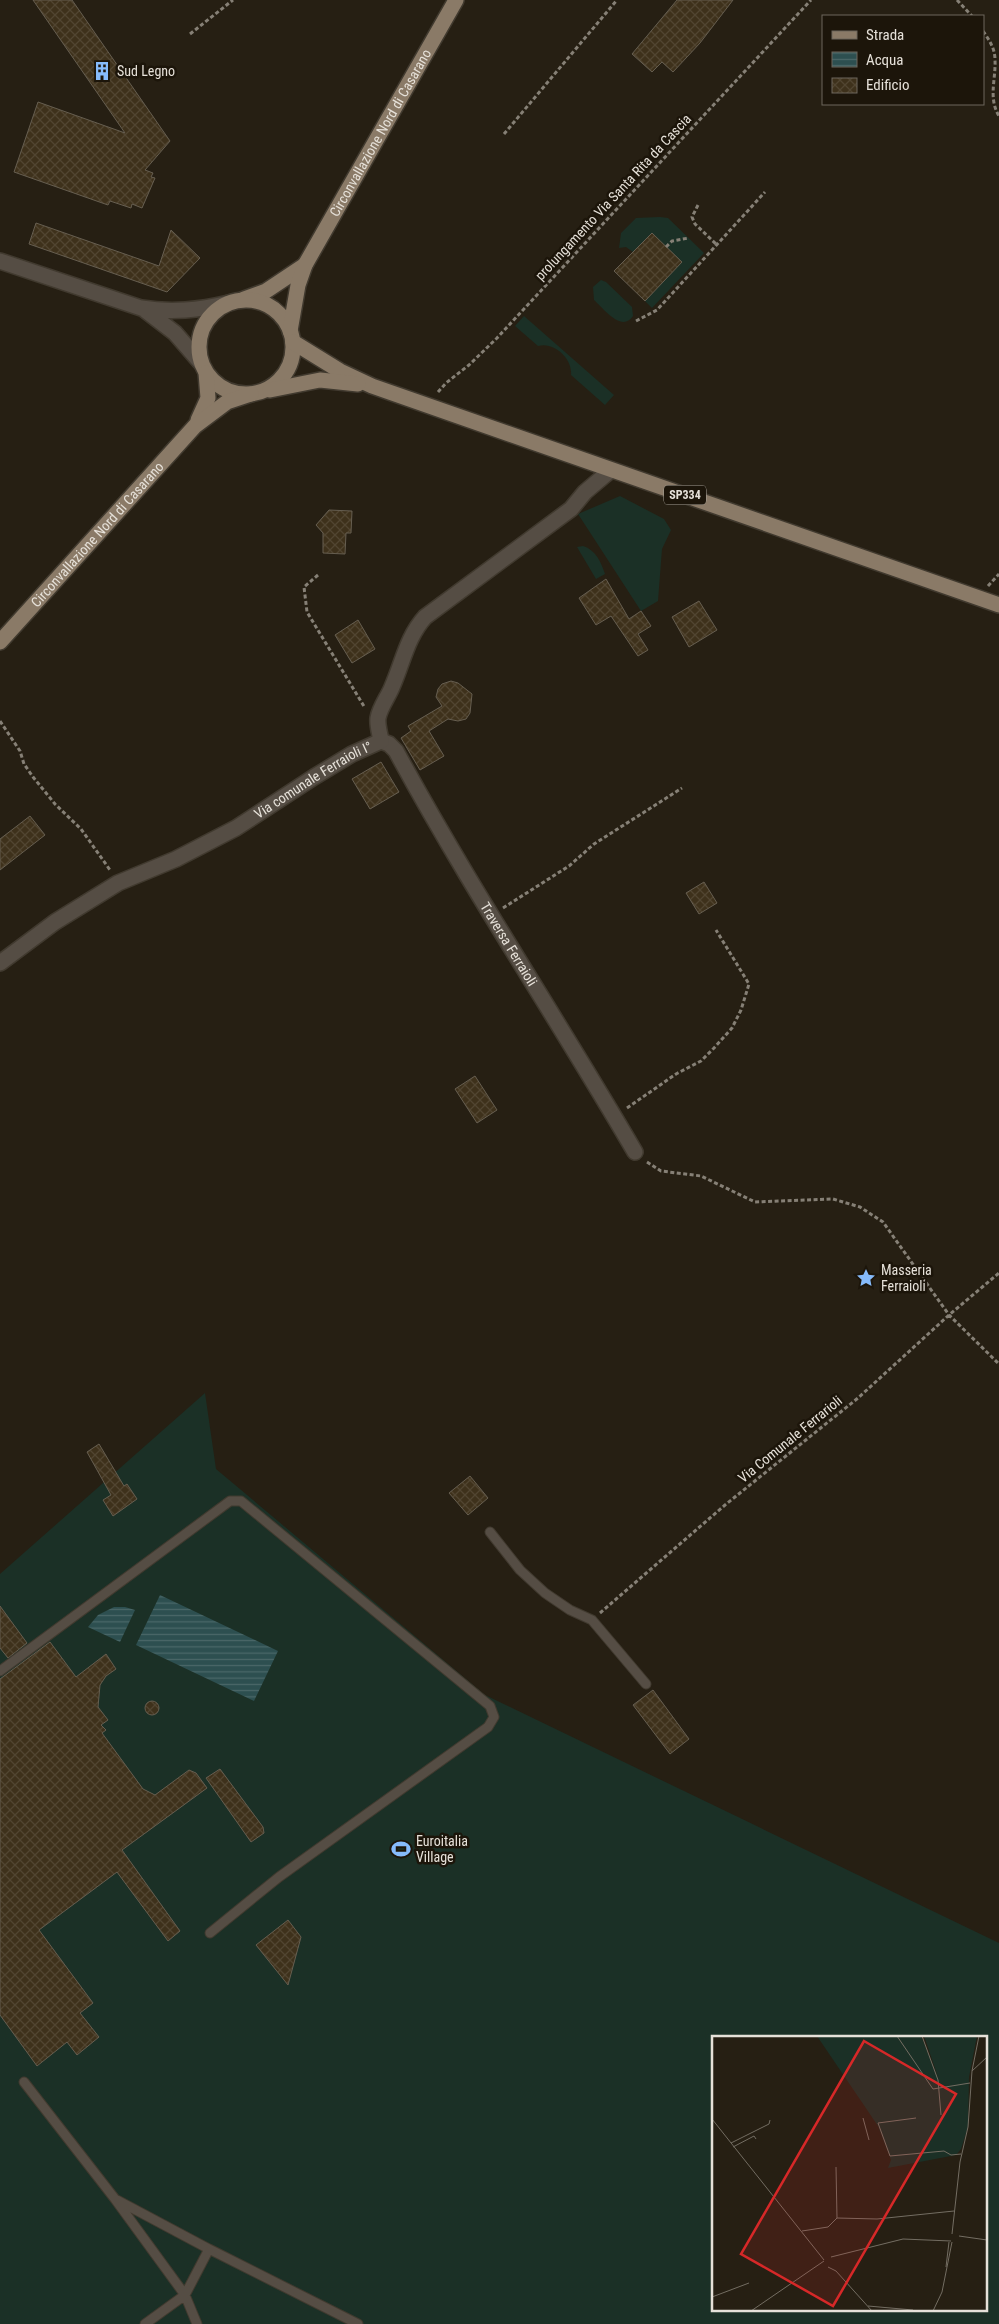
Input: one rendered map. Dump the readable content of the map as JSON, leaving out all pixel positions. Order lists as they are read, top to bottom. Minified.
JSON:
{"streets":{"main road":["Circonvallazione Nord di Casarano","SP334"],"street":["Via comunale Ferraioli I°","Traversa Ferraioli"],"path":["prolungamento Via Santa Rita da Cascia","Via Comunale Ferrarioli"]},"crossings":[["prolungamento Via Santa Rita da Cascia","SP334"],["Via comunale Ferraioli I°","Traversa Ferraioli"]],"places":{"building":["Sud Legno"],"place":["Masseria Ferraioli"],"sports":["Euroitalia Village"]},"legend":["Strada","Acqua","Edificio"]}
